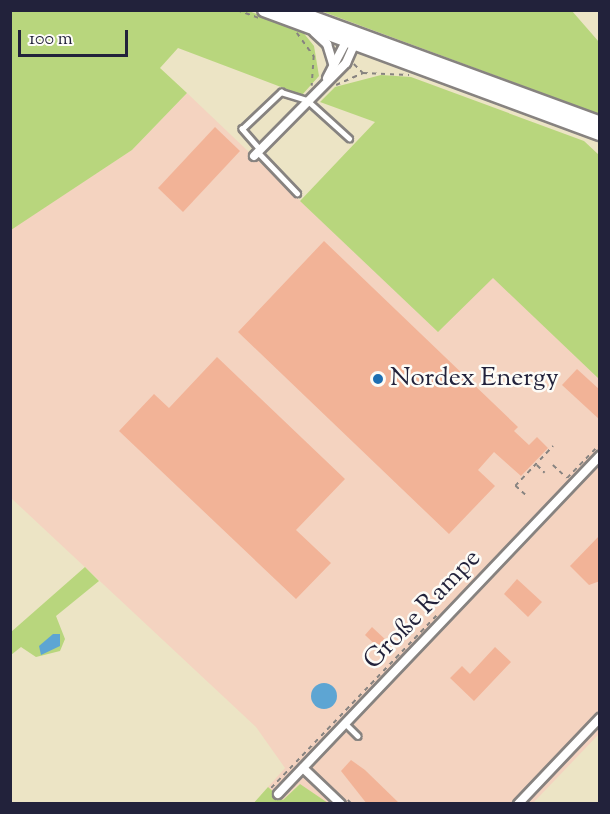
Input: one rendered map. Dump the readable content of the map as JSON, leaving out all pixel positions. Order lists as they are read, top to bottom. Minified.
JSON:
{"streets":{"street":["Große Rampe"]},"places":["Nordex Energy"],"scale_bar":"100 m"}
